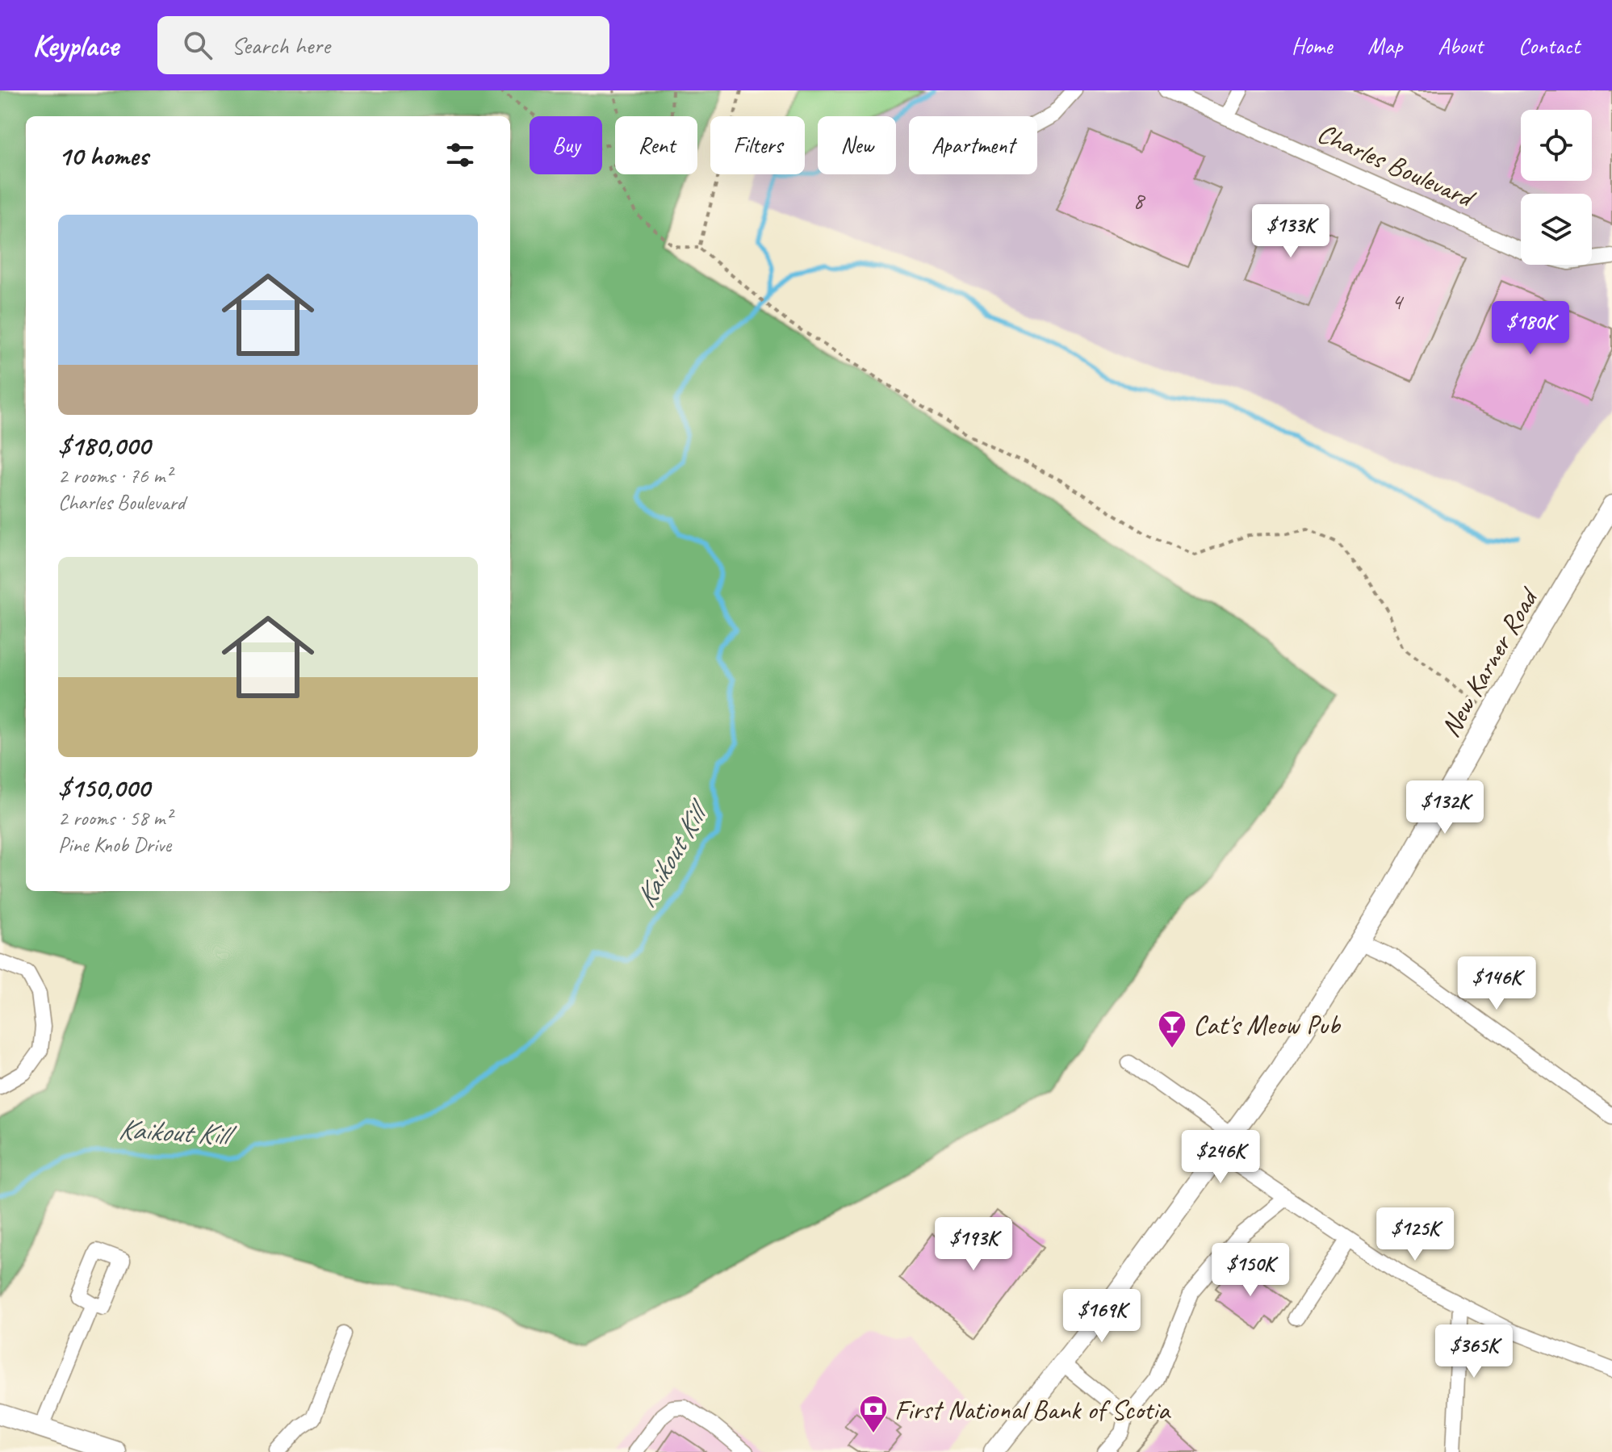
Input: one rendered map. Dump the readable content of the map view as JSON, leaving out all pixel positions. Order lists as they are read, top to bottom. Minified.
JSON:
{"streets":{"main road":["New Karner Road"],"street":["Charles Boulevard"]},"water":["Kaikout Kill"],"places":{"bar":["Cat's Meow Pub"],"bank":["First National Bank of Scotia"]},"house_numbers":["8","4"],"page":{"header":"Keyplace","search":"Search here","nav":["Home","Map","About","Contact"],"chip":["Buy","Rent","Filters","New","Apartment"],"heading":"10 homes","list":[{"name":"$180,000","note":"2 rooms · 76 m² · Charles Boulevard"},{"name":"$150,000","note":"2 rooms · 58 m² · Pine Knob Drive"}],"price":["$133K","$180K","$132K","$146K","$246K","$125K","$193K","$150K","$169K","$365K"]}}
